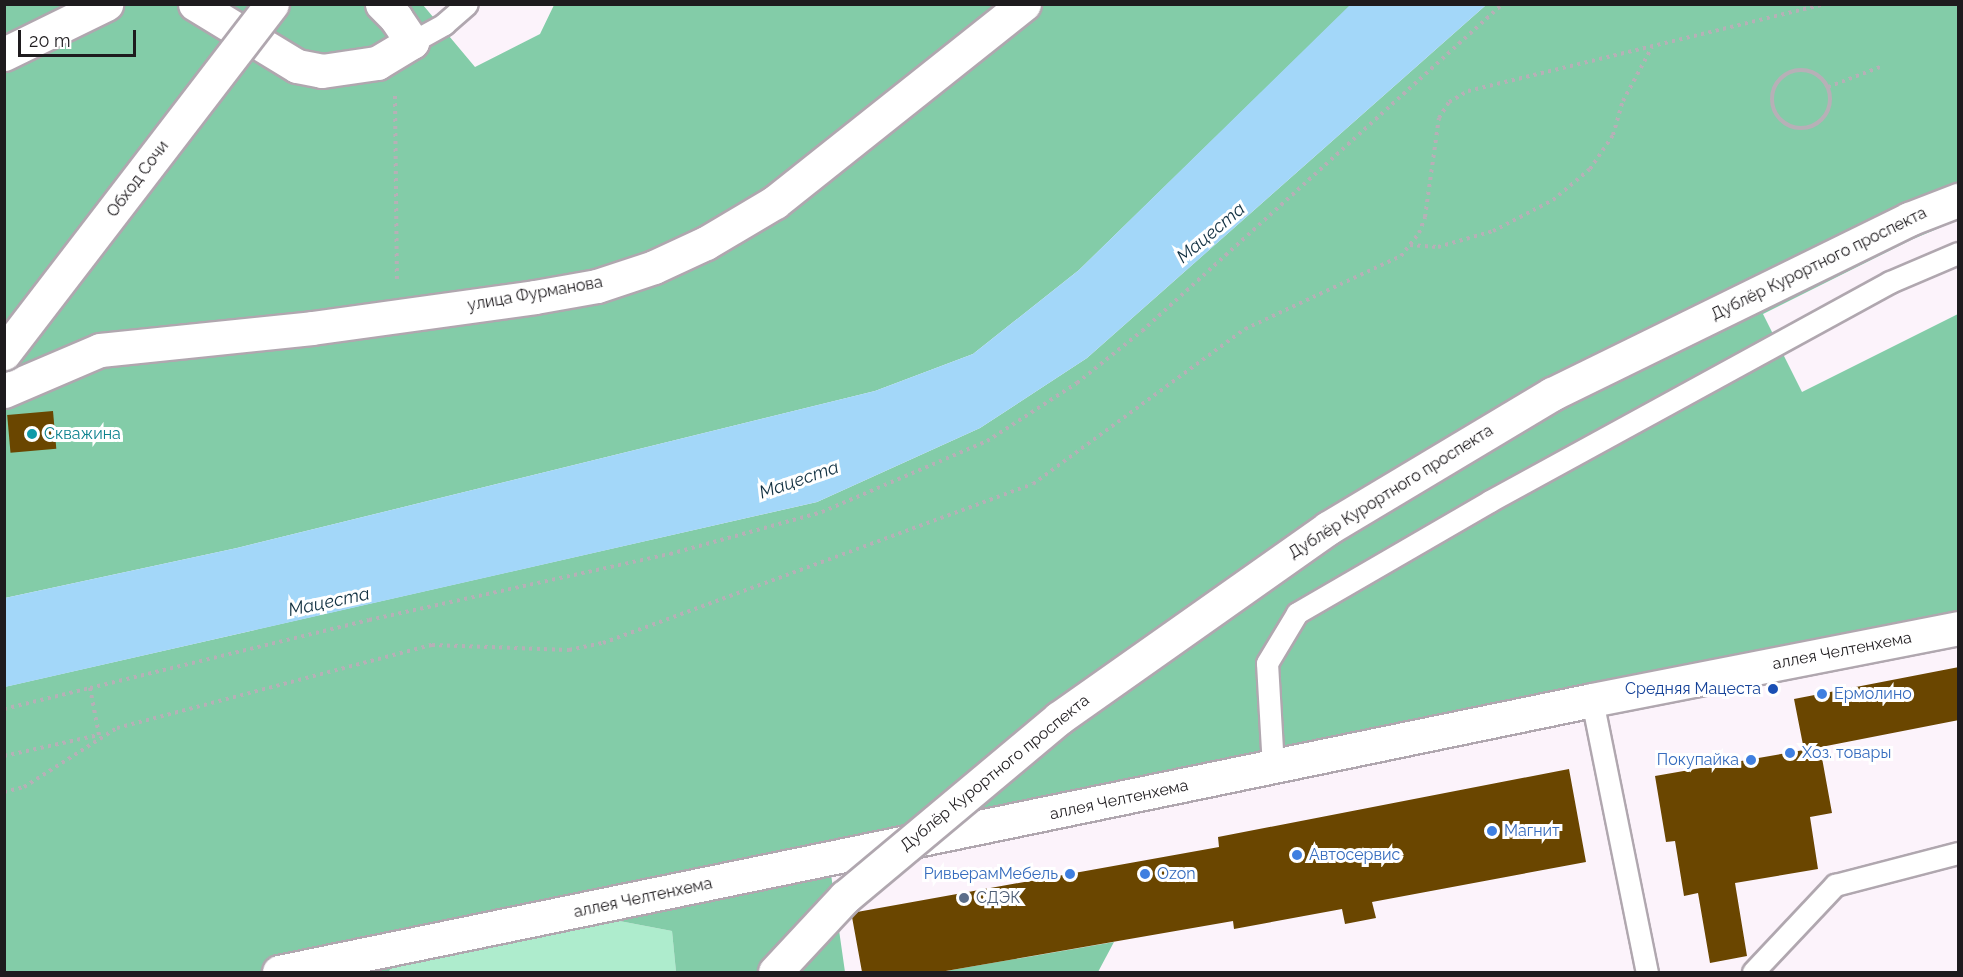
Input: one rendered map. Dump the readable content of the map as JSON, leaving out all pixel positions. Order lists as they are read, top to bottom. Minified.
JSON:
{"streets":{"main road":["Обход Сочи","Дублёр Курортного проспекта","улица Фурманова","аллея Челтенхема"]},"water":["Мацеста"],"places":["Скважина","Средняя Мацеста","Ермолино","Хоз. товары","Покупайка","Магнит","Автосервис","РивьерамМебель","Ozon","СДЭК"],"scale_bar":"20 m"}
